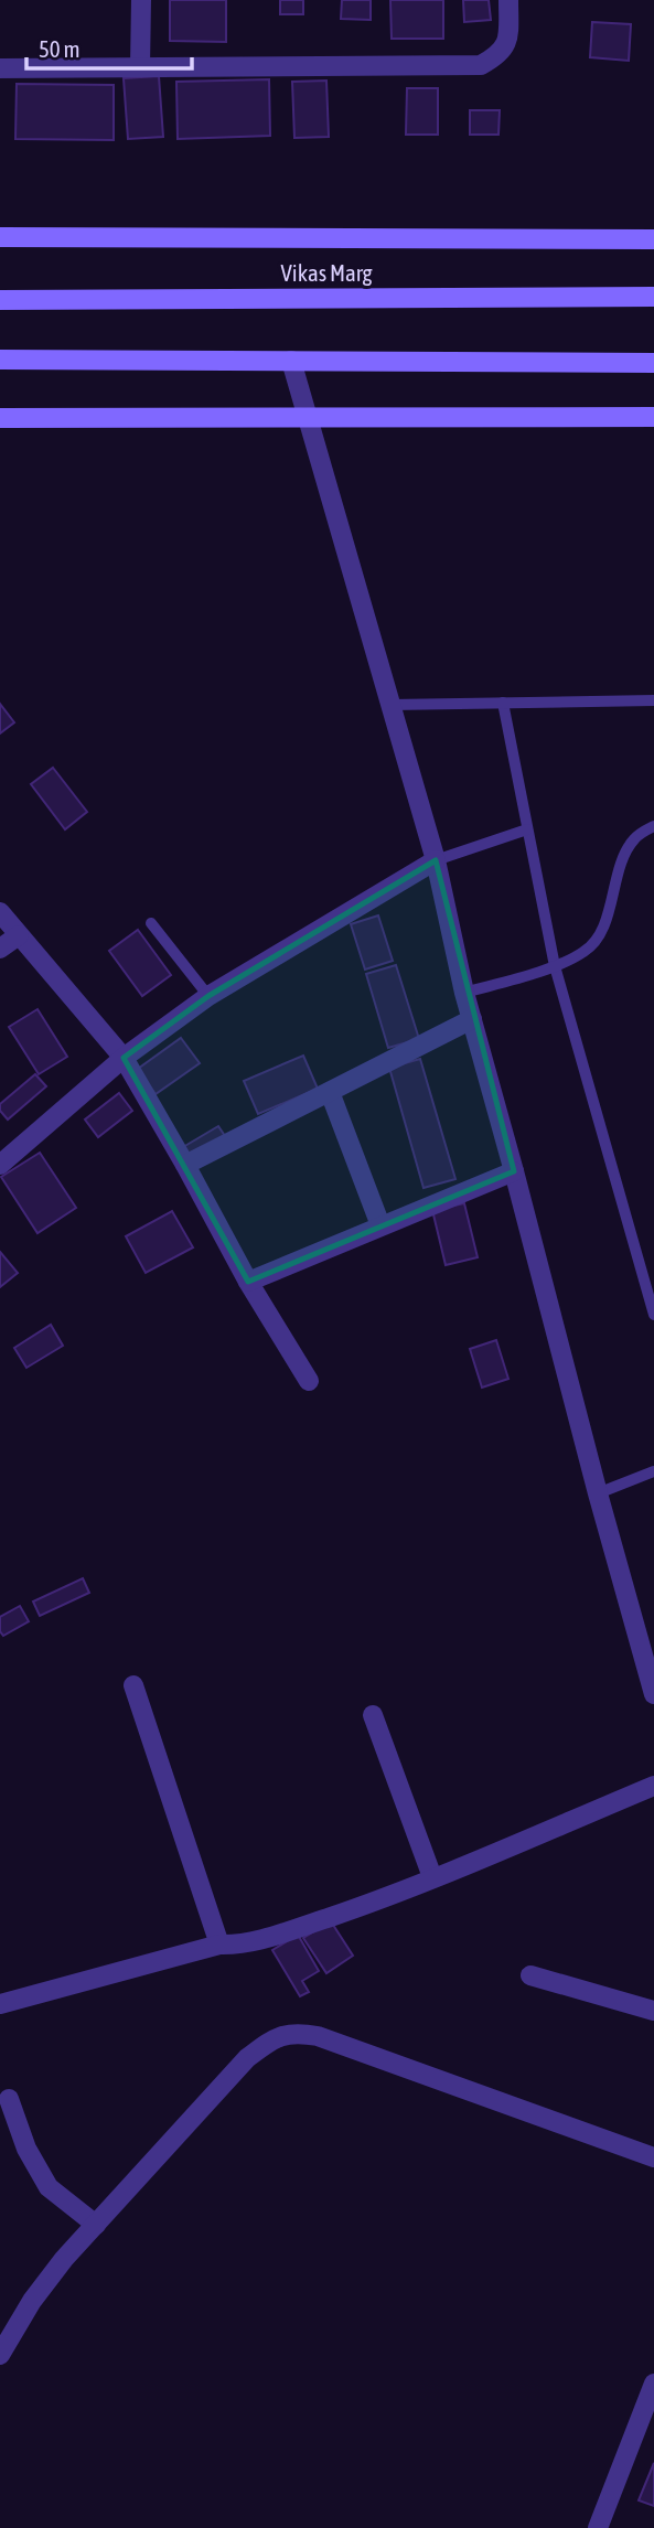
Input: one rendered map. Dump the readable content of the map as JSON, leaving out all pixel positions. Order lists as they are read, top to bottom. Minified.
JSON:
{"streets":{"main road":["Vikas Marg"]},"scale_bar":"50 m"}
